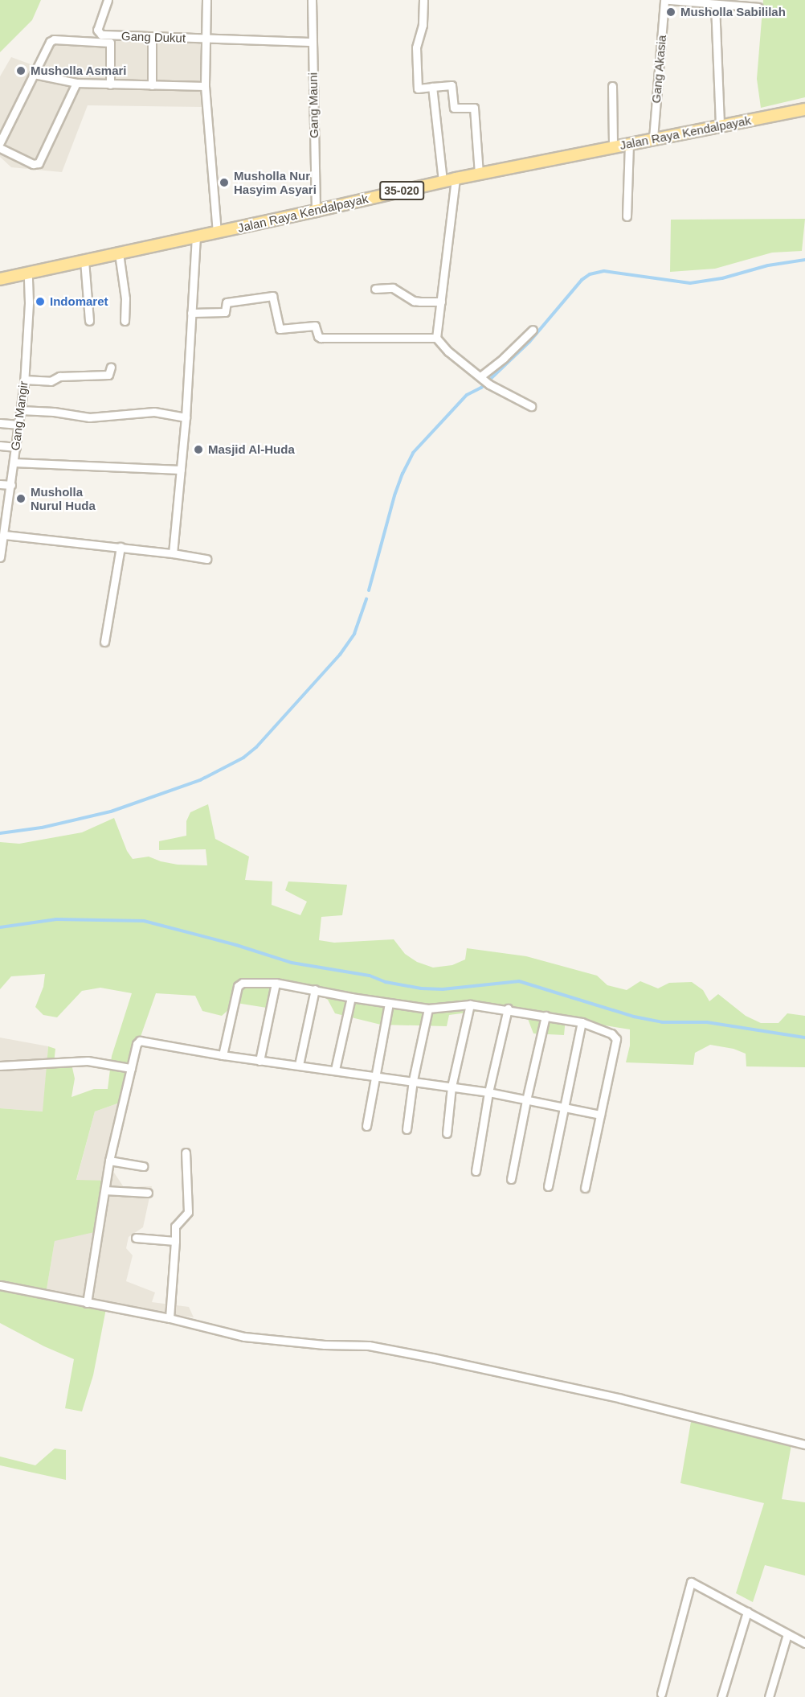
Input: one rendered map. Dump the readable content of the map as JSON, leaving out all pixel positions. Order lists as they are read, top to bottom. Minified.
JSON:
{"streets":{"main road":["Jalan Raya Kendalpayak","35-020"],"street":["Gang Dukut","Gang Akasia","Gang Mauni","Gang Mangir"]},"crossings":[["Gang Akasia","Jalan Raya Kendalpayak"],["Gang Mauni","Jalan Raya Kendalpayak"],["Jalan Raya Kendalpayak","Gang Mangir"]],"places":["Musholla Sabililah","Musholla Asmari","Musholla Nur Hasyim Asyari","Indomaret","Masjid Al-Huda","Musholla Nurul Huda"]}
